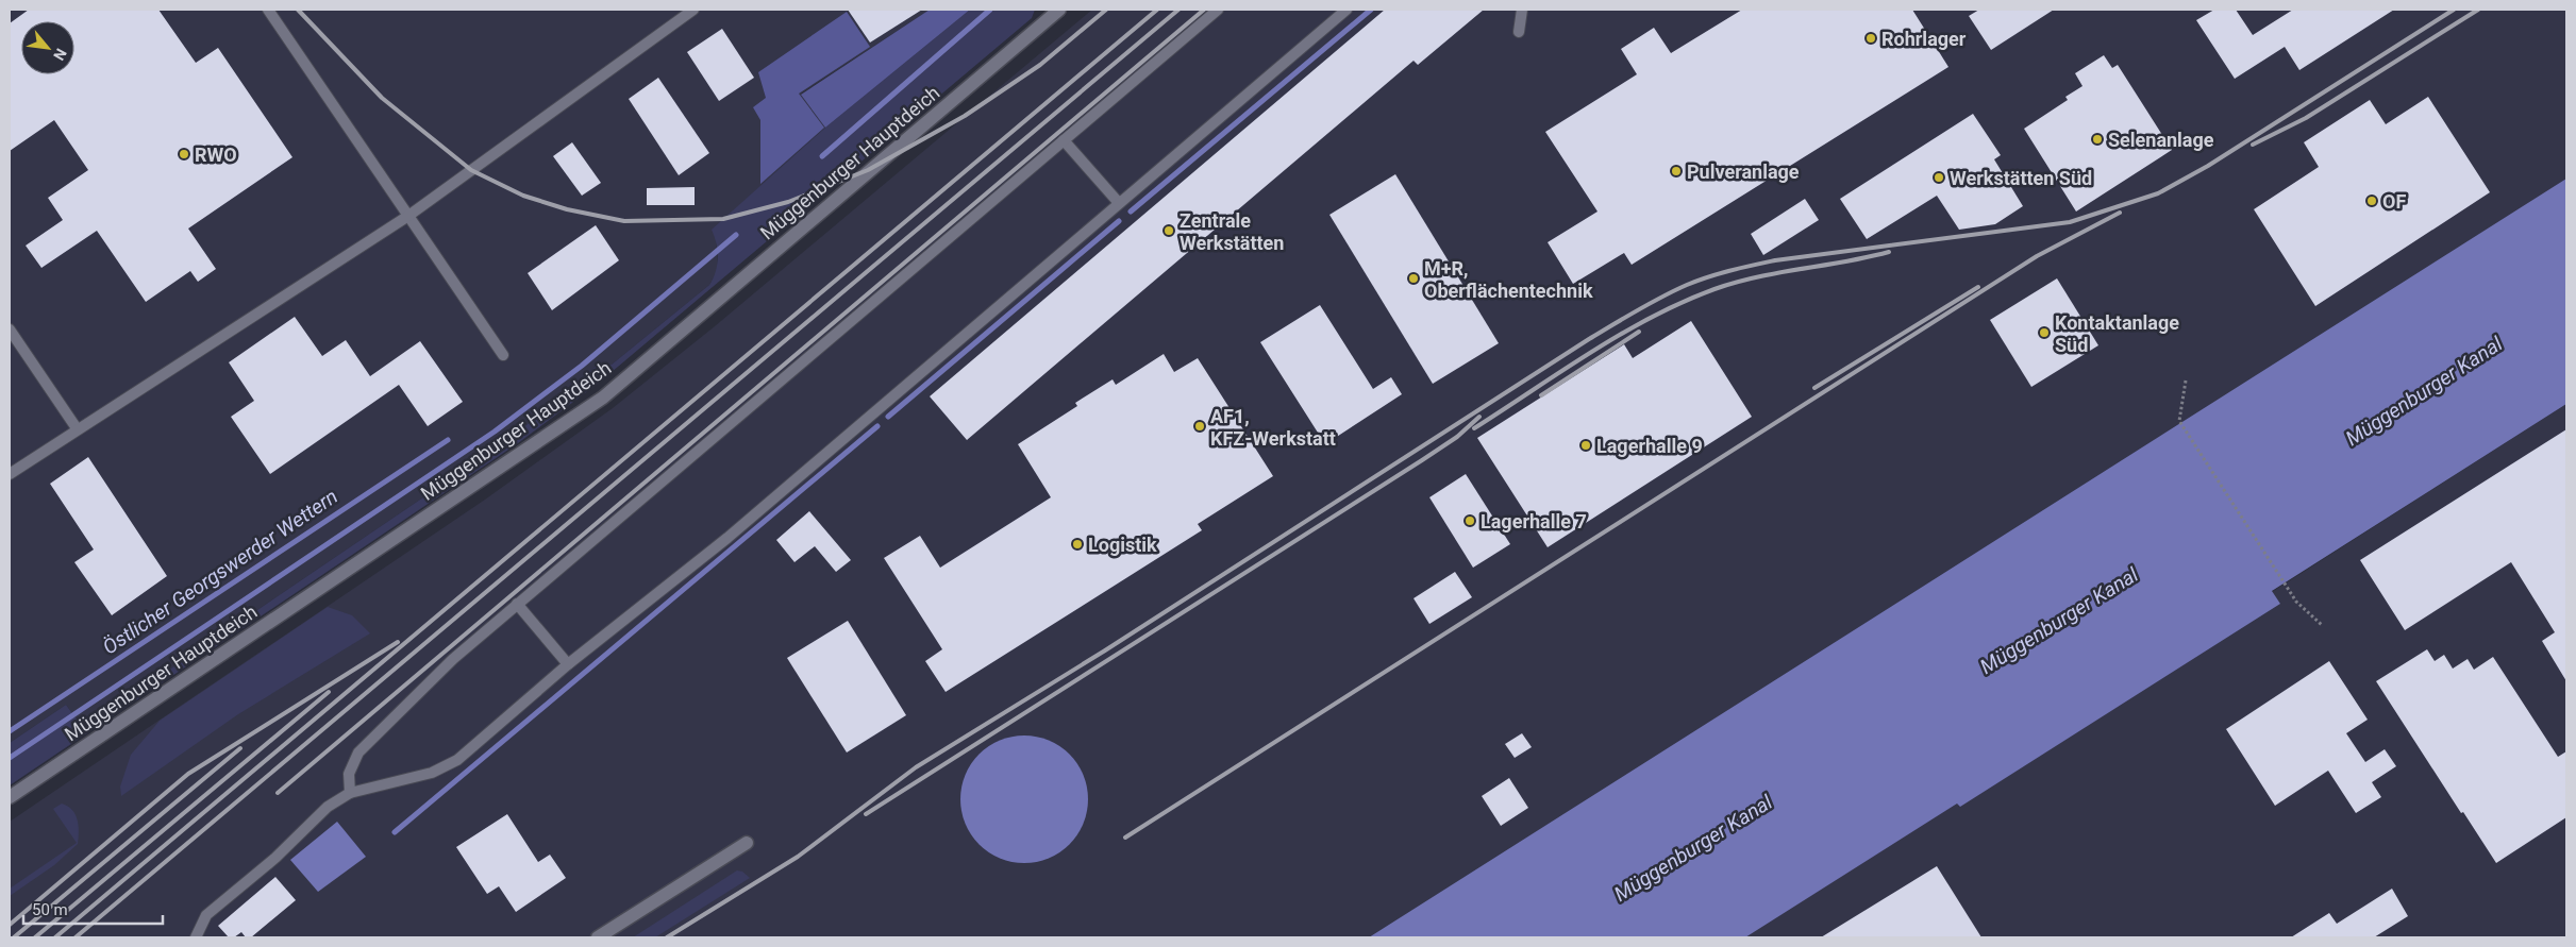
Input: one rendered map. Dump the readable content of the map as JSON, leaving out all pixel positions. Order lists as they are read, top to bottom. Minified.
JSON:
{"streets":{"street":["Müggenburger Hauptdeich"]},"water":["Müggenburger Kanal","Östlicher Georgswerder Wettern"],"places":["Rohrlager","Selenanlage","RWO","Pulveranlage","Werkstätten Süd","OF","Zentrale Werkstätten","M+R, Oberflächentechnik","Kontaktanlage Süd","AF1, KFZ-Werkstatt","Lagerhalle 9","Lagerhalle 7","Logistik"],"scale_bar":"50 m","north":"bottom right"}
